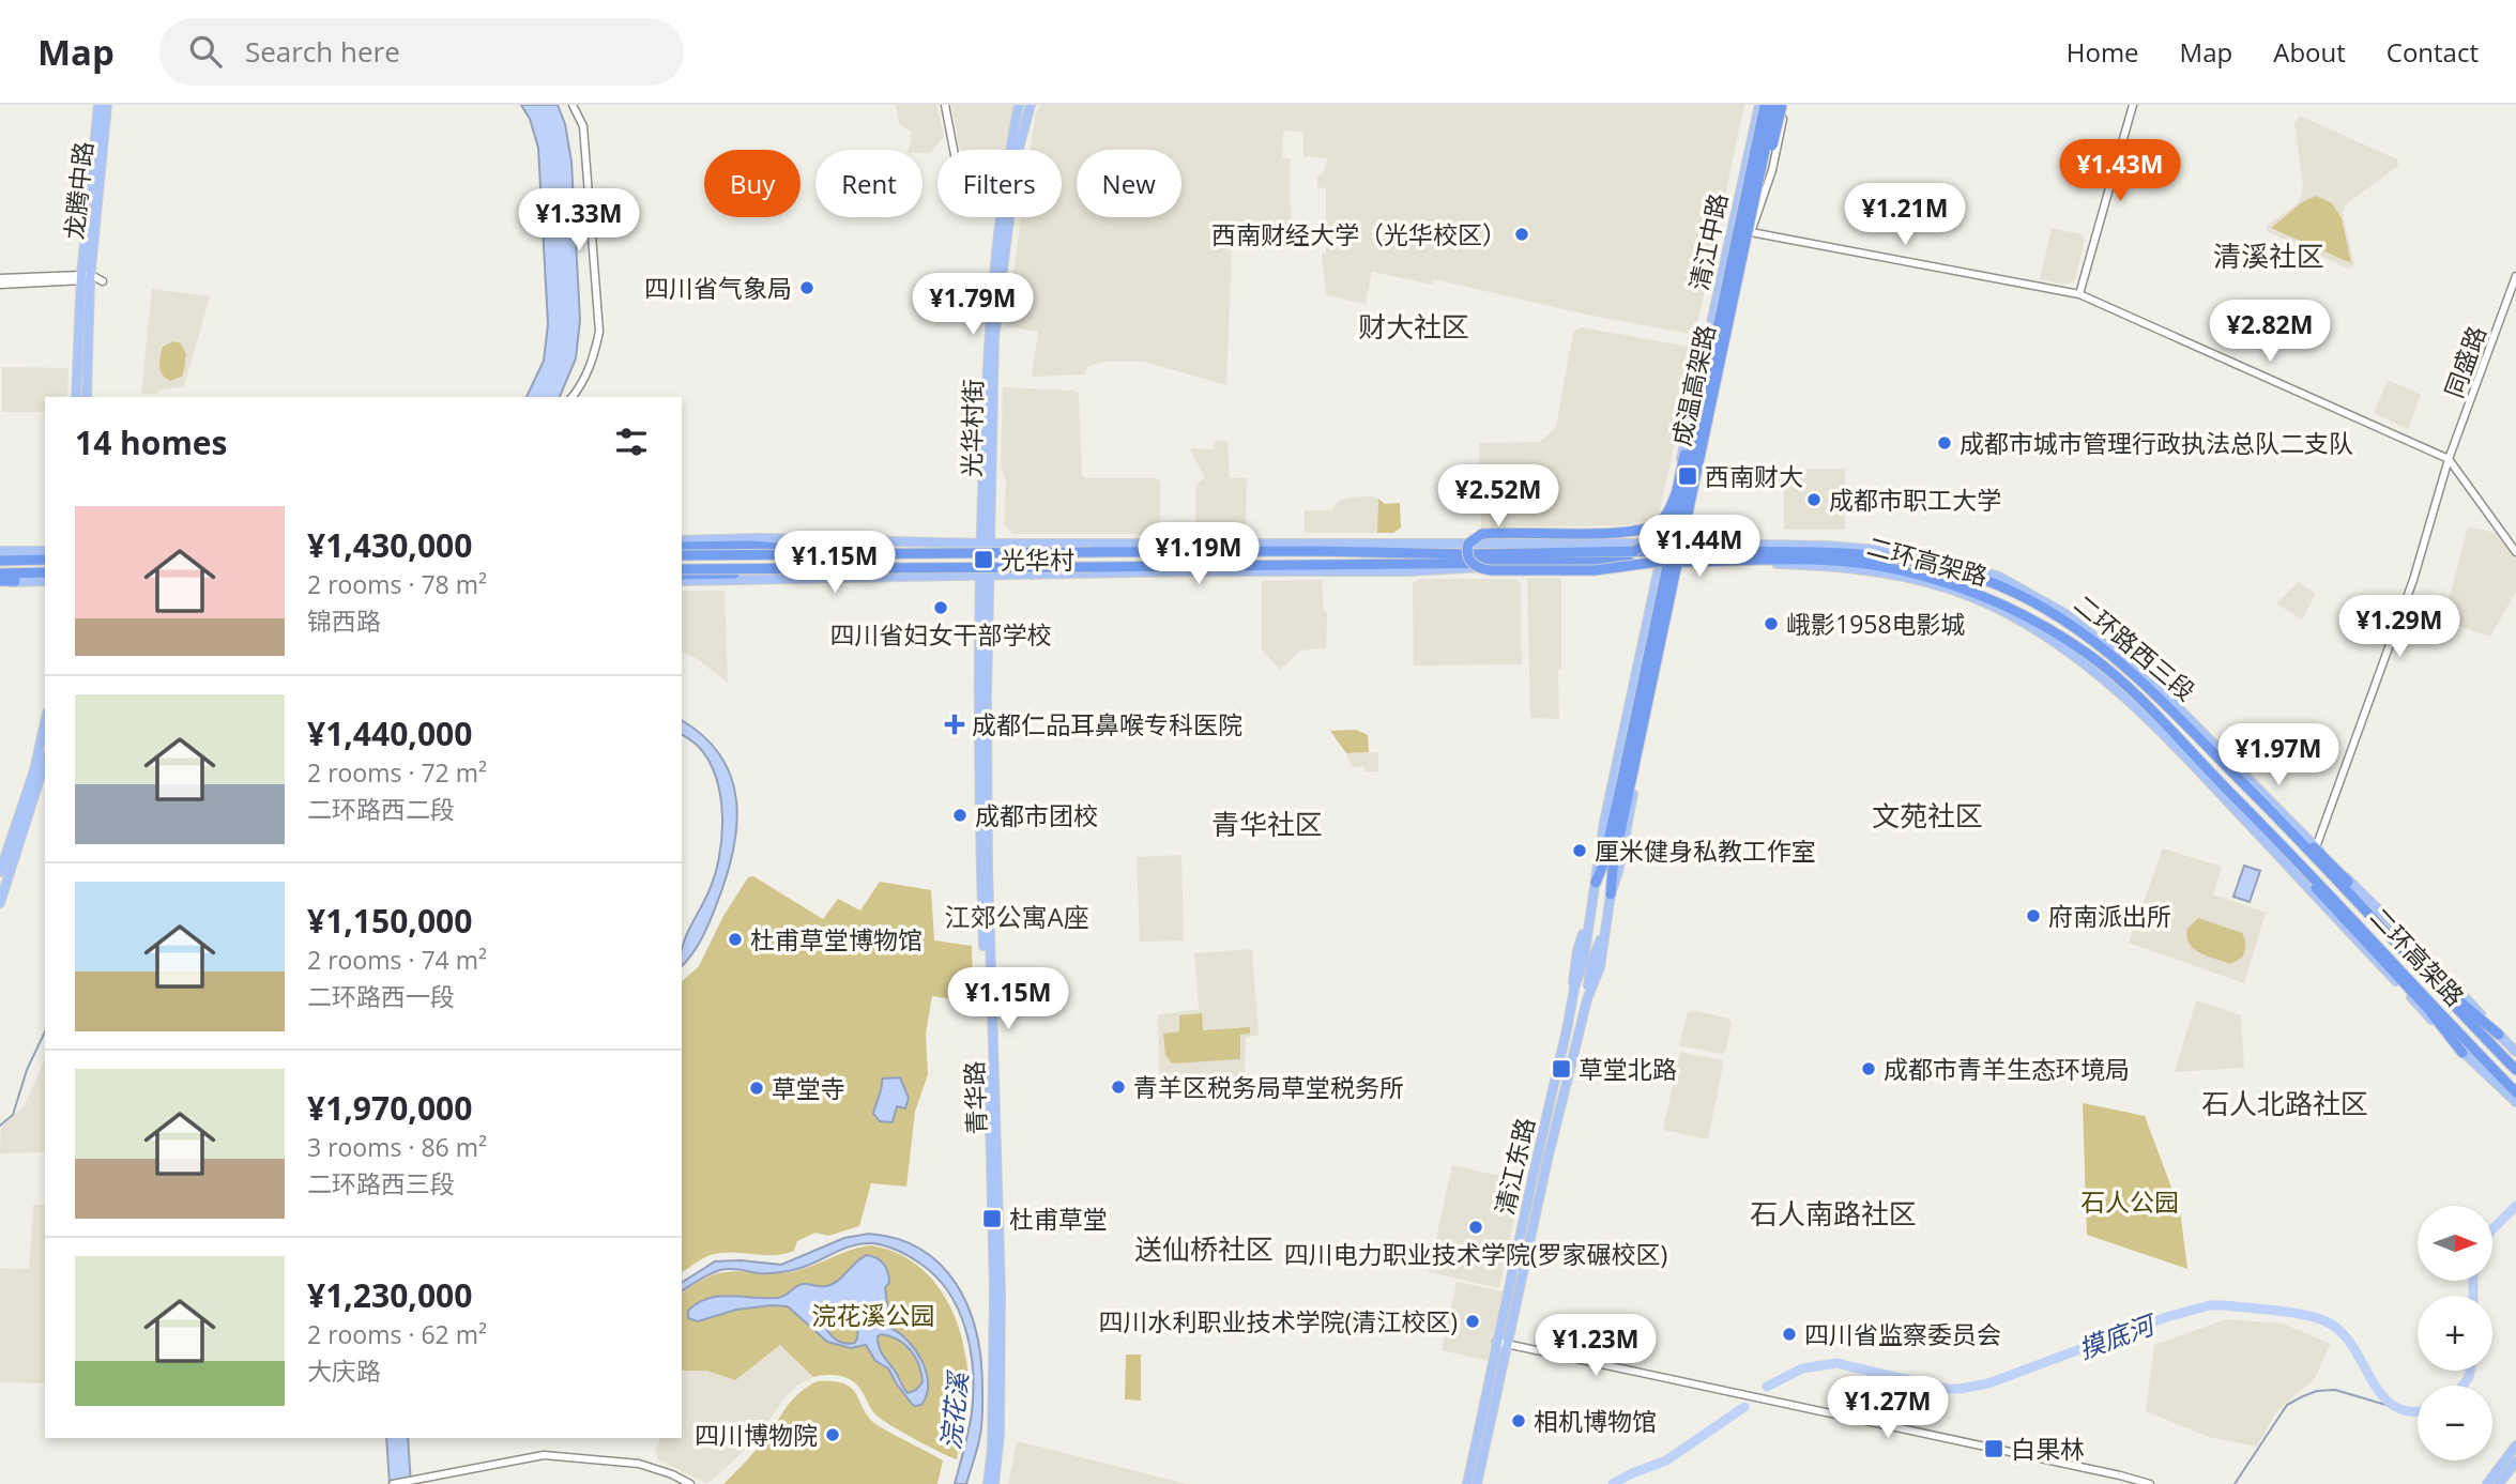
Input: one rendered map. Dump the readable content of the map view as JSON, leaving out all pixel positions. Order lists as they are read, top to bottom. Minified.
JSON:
{"streets":{"highway":["成温高架路","二环高架路"],"main road":["龙腾中路","清江中路","光华村街","二环路西三段","青华路","清江东路"],"street":["同盛路"]},"crossings":[["清江中路","成温高架路"],["清江中路","二环高架路"],["清江中路","二环路西三段"],["清江中路","清江东路"],["同盛路","二环路西三段"],["成温高架路","清江东路"],["光华村街","二环路西三段"],["光华村街","青华路"],["二环高架路","二环路西三段"],["二环高架路","清江东路"],["二环路西三段","青华路"],["二环路西三段","清江东路"]],"districts":["清溪社区","财大社区","文苑社区","青华社区","江郊公寓A座","石人北路社区","石人南路社区","送仙桥社区"],"water":["摸底河","浣花溪"],"parks":["石人公园","浣花溪公园"],"places":{"other":["西南财经大学（光华校区）","四川省气象局","成都市城市管理行政执法总队二支队","成都市职工大学","四川省妇女干部学校","峨影1958电影城","成都市团校","厘米健身私教工作室","府南派出所","杜甫草堂博物馆","成都市青羊生态环境局","青羊区税务局草堂税务所","草堂寺","四川电力职业技术学院(罗家碾校区)","四川水利职业技术学院(清江校区)","四川省监察委员会","相机博物馆","四川博物院"],"transit":["西南财大","光华村","草堂北路","杜甫草堂","白果林"],"health":["成都仁品耳鼻喉专科医院"]},"north":"right","page":{"header":"Map","search":"Search here","nav":["Home","Map","About","Contact"],"price":["¥1.43M","¥1.21M","¥1.33M","¥1.79M","¥2.82M","¥2.52M","¥1.44M","¥1.19M","¥1.15M","¥1.29M","¥1.97M","¥1.15M","¥1.23M","¥1.27M"],"chip":["Buy","Rent","Filters","New"],"heading":"14 homes","list":[{"name":"¥1,430,000","note":"2 rooms · 78 m² · 锦西路"},{"name":"¥1,440,000","note":"2 rooms · 72 m² · 二环路西二段"},{"name":"¥1,150,000","note":"2 rooms · 74 m² · 二环路西一段"},{"name":"¥1,970,000","note":"3 rooms · 86 m² · 二环路西三段"},{"name":"¥1,230,000","note":"2 rooms · 62 m² · 大庆路"}],"map_buttons":["+","−"]}}
